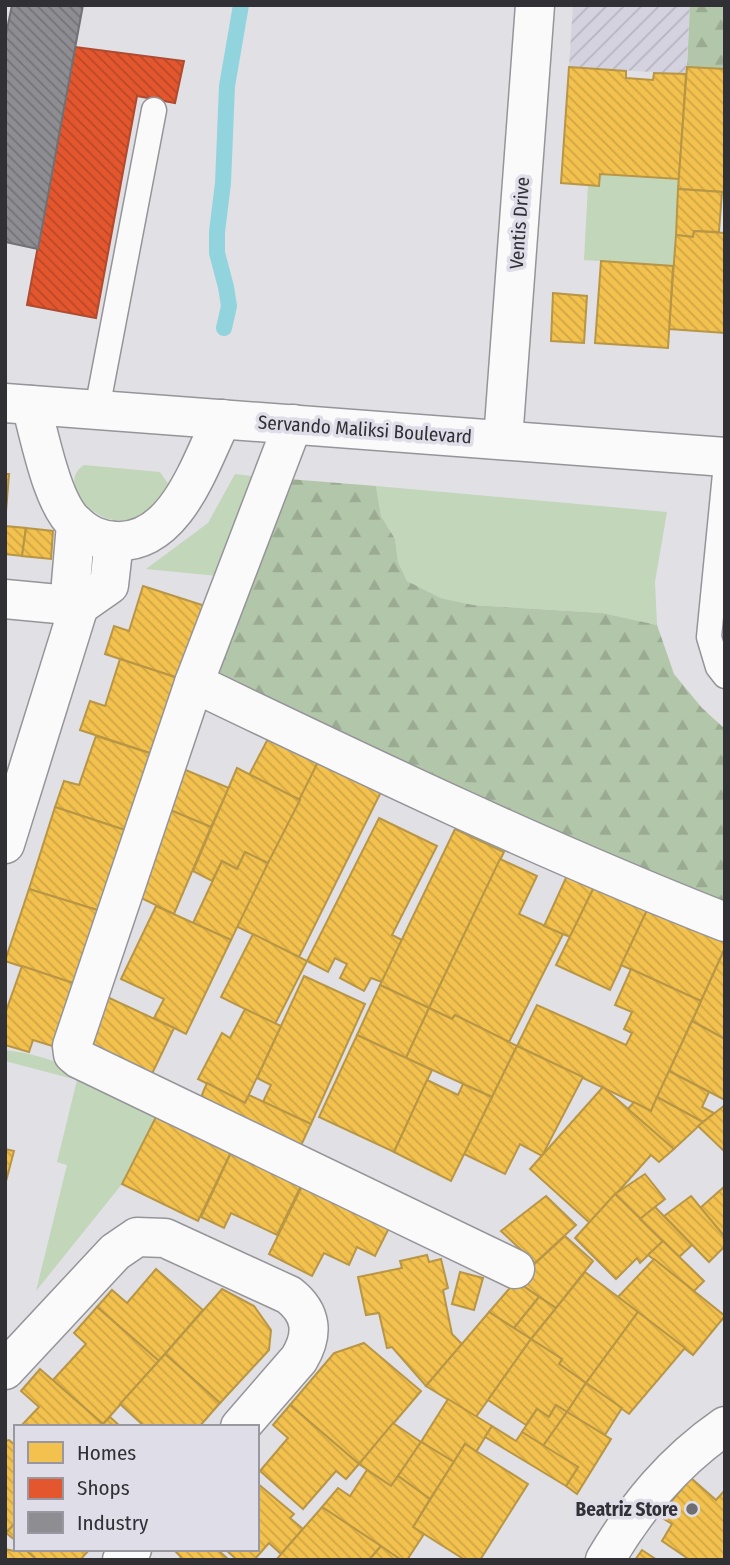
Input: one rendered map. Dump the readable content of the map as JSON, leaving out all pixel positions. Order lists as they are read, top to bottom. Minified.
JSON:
{"streets":{"street":["Ventis Drive","Servando Maliksi Boulevard"]},"crossings":[["Ventis Drive","Servando Maliksi Boulevard"]],"places":["Beatriz Store"],"legend":["Homes","Shops","Industry"]}
